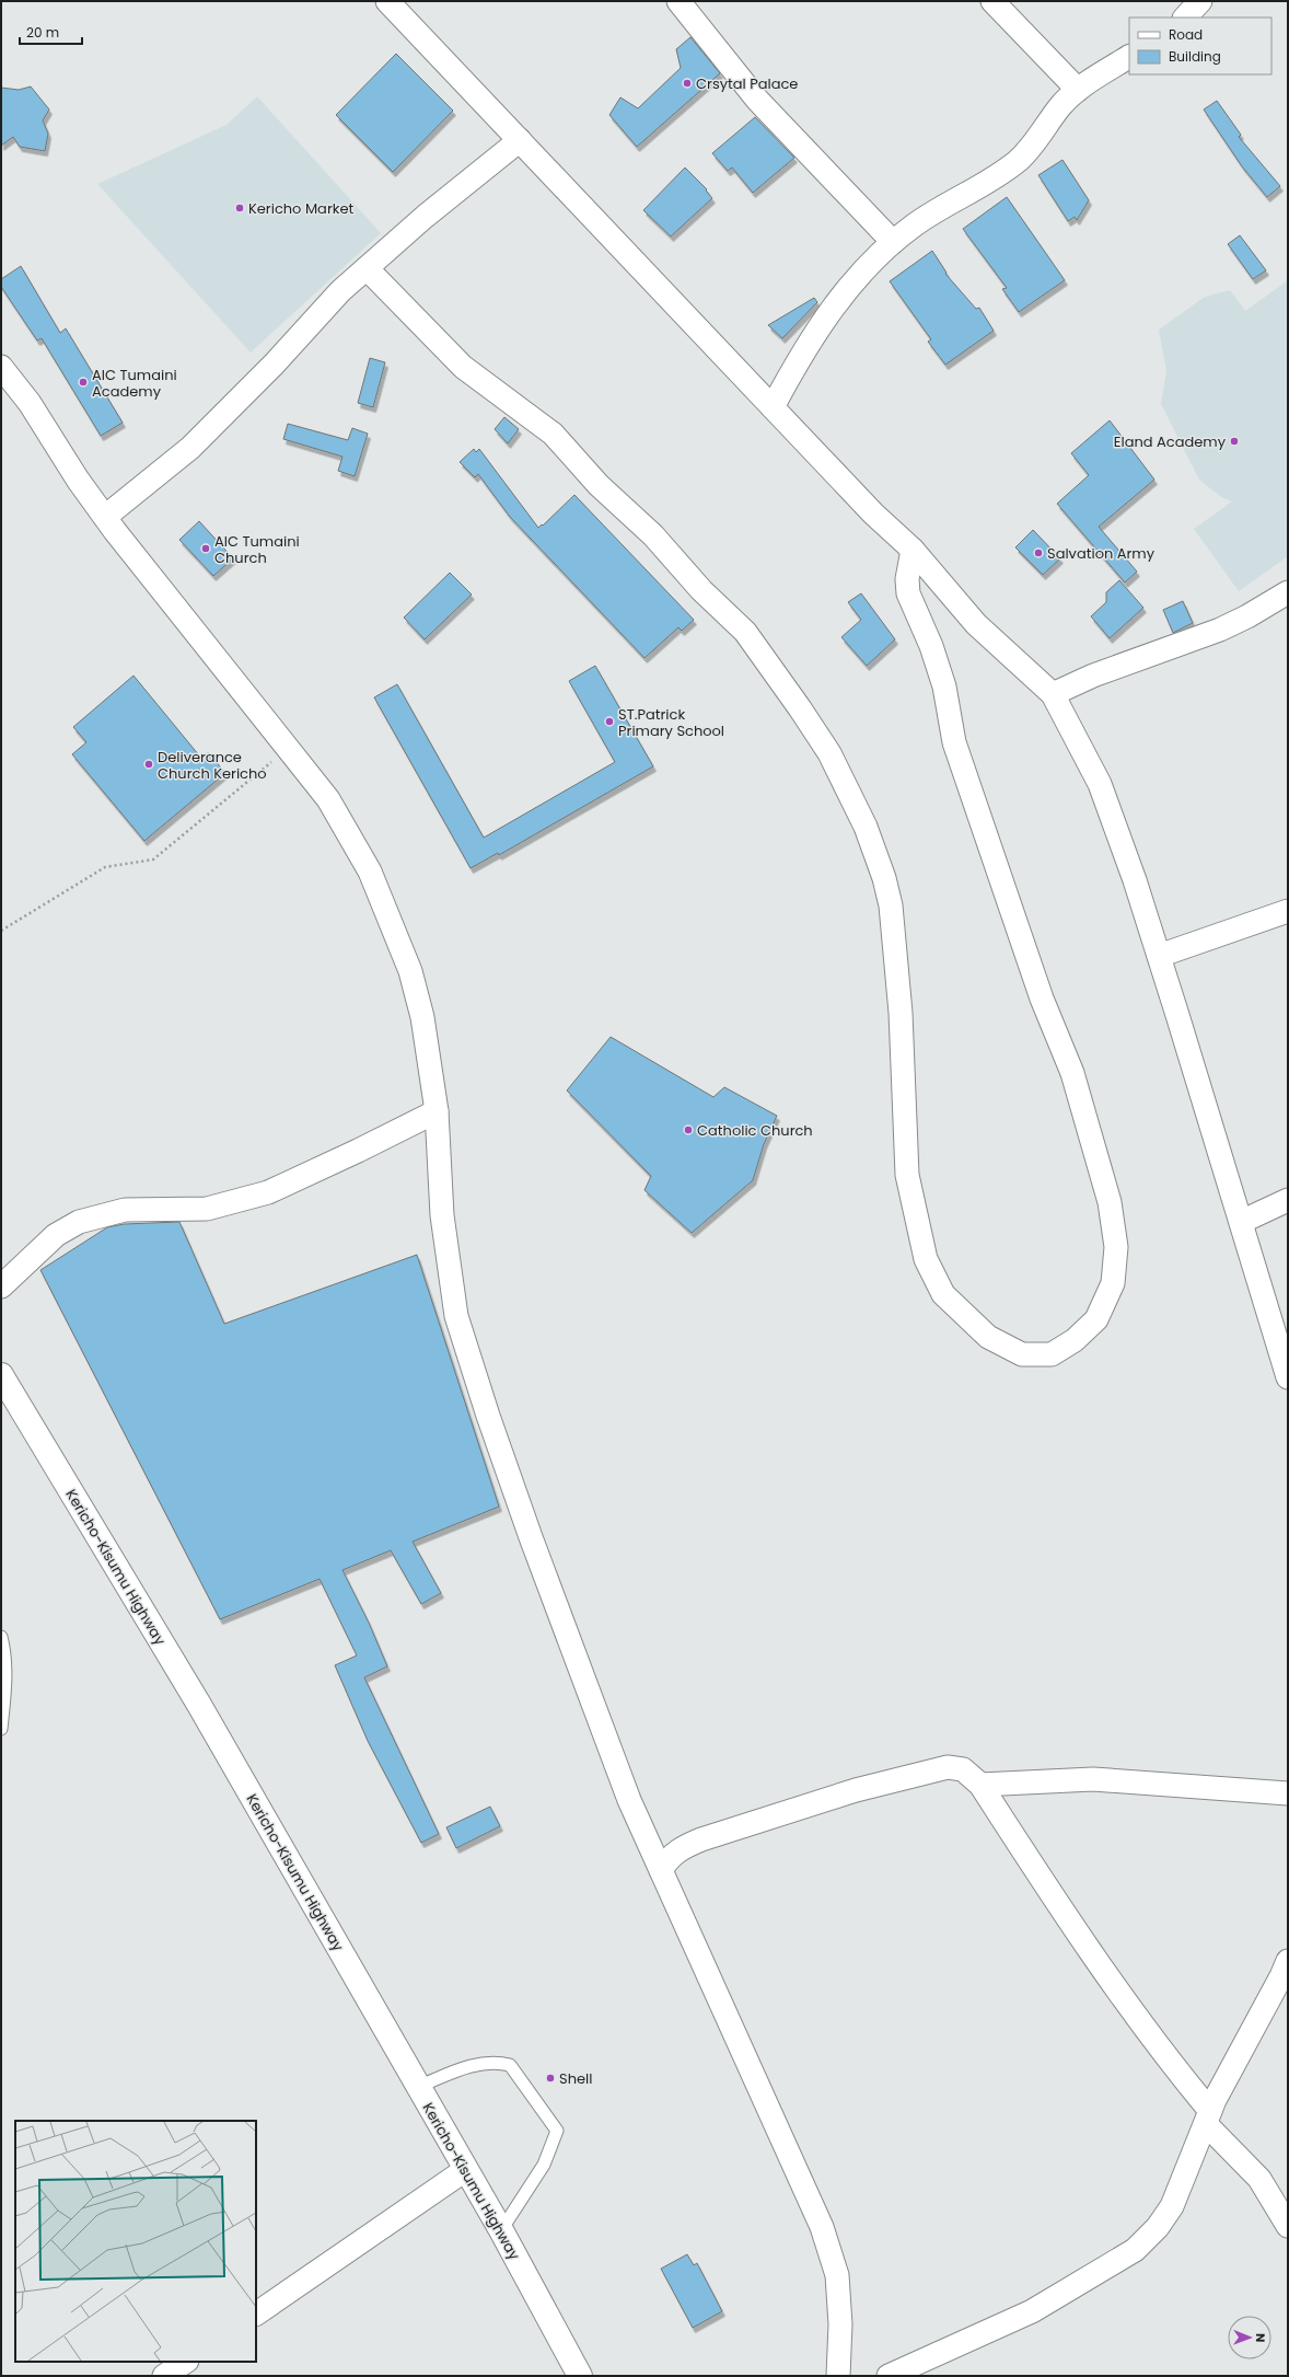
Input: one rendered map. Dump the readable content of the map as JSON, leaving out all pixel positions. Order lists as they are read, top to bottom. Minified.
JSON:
{"streets":{"highway":["Kericho-Kisumu Highway"]},"places":["Crsytal Palace","Kericho Market","AIC Tumaini Academy","Eland Academy","AIC Tumaini Church","Salvation Army","ST.Patrick Primary School","Deliverance Church Kericho","Catholic Church","Shell"],"legend":["Road","Building"],"scale_bar":"20 m","north":"right"}
